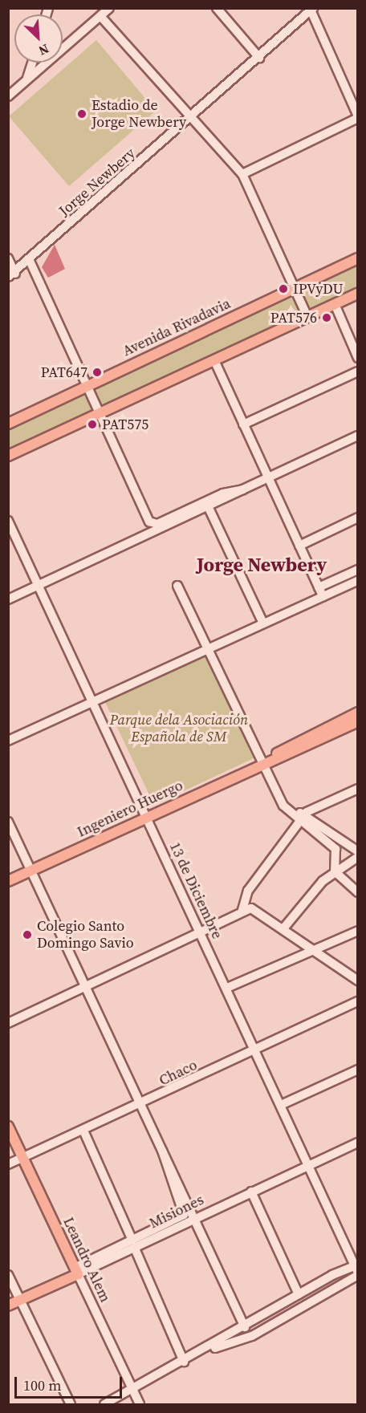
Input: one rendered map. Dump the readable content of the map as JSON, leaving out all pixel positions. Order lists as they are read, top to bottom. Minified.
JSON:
{"streets":{"main road":["Avenida Rivadavia","Ingeniero Huergo","Misiones","Leandro Alem"],"street":["Jorge Newbery","13 de Diciembre","Chaco"]},"crossings":[["Ingeniero Huergo","13 de Diciembre"],["13 de Diciembre","Chaco"],["13 de Diciembre","Misiones"],["Chaco","Leandro Alem"],["Misiones","Leandro Alem"]],"districts":["Jorge Newbery"],"parks":["Parque dela Asociación Española de SM"],"places":["Estadio de Jorge Newbery","IPVyDU","PAT576","PAT647","PAT575","Colegio Santo Domingo Savio"],"scale_bar":"100 m","north":"bottom right"}
